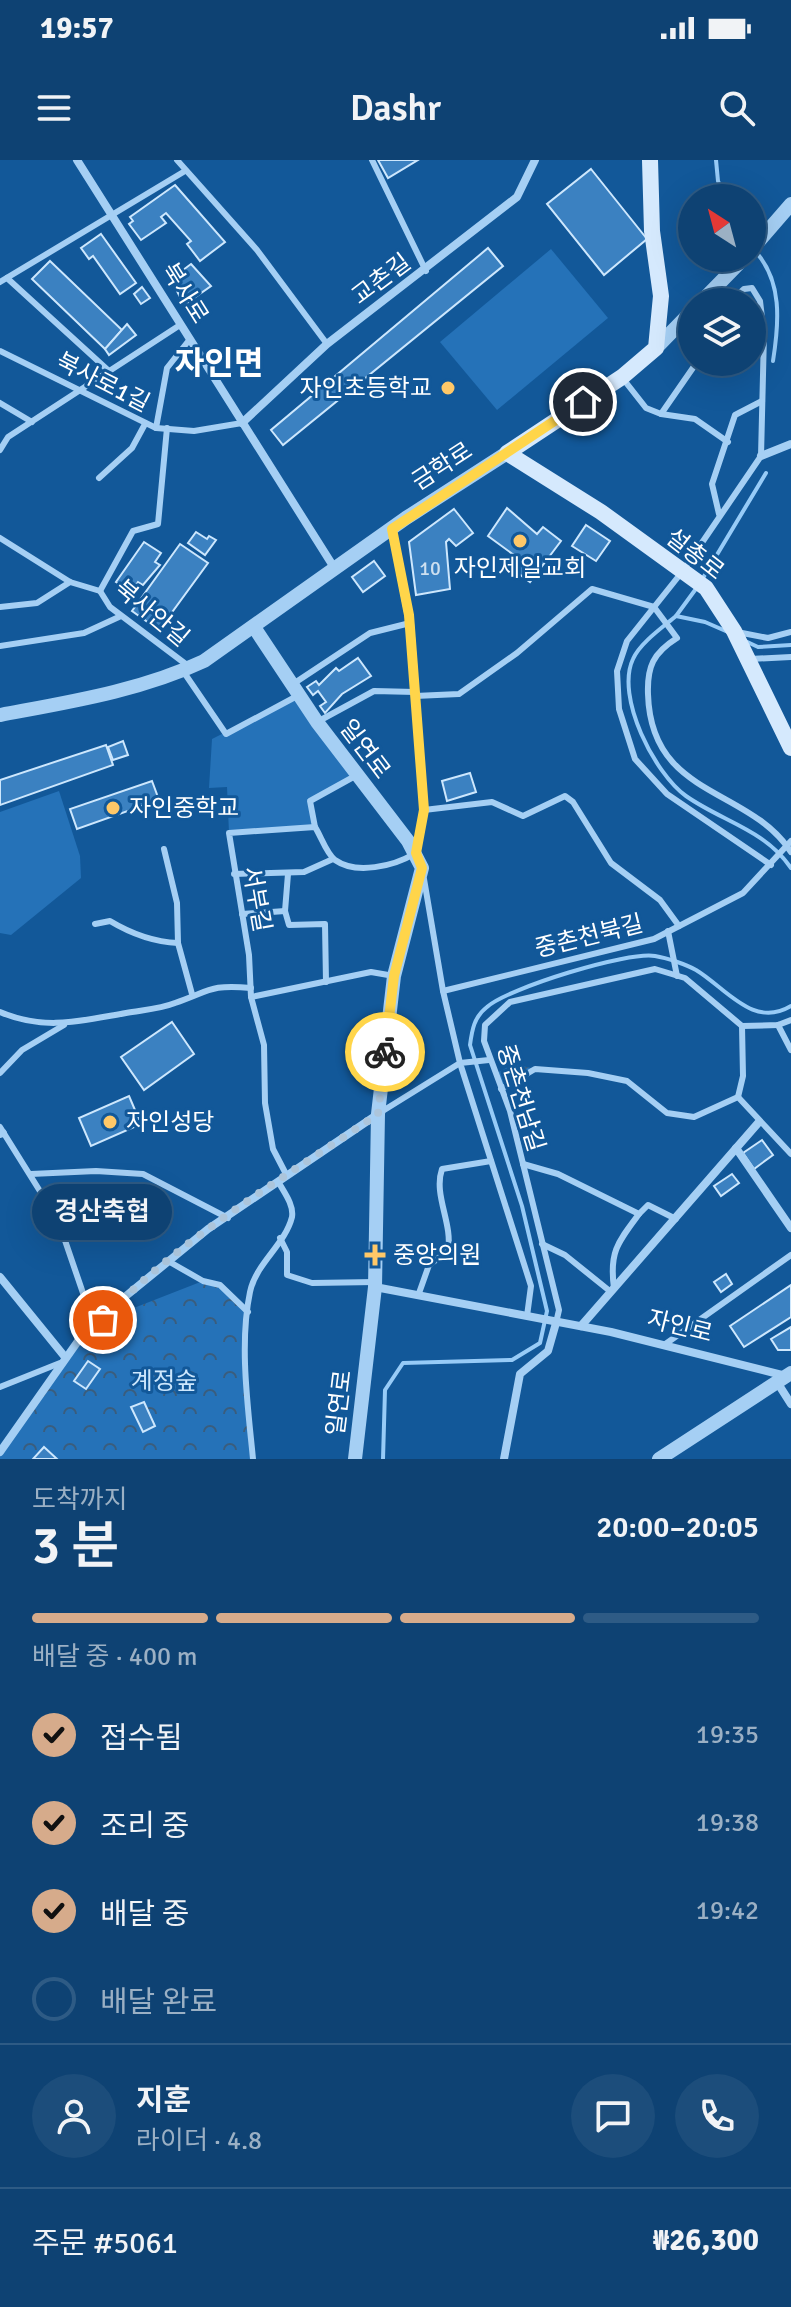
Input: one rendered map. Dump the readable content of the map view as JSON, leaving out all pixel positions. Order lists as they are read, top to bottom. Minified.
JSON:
{"streets":{"main road":["금학로","설총로"],"street":["교촌길","북사로","일연로","자인로"],"lane":["북사로1길","북사안길","서부길","중촌천북길","중촌천남길"]},"crossings":[["교촌길","북사로"],["교촌길","북사로1길"],["북사로","북사로1길"],["북사로","금학로"],["금학로","설총로"],["금학로","일연로"],["북사안길","일연로"],["일연로","자인로"],["중촌천남길","자인로"]],"districts":["자인면"],"parks":["계정숲"],"places":{"other":["자인초등학교","자인제일교회","자인중학교","자인성당","경산축협"],"health":["중앙의원"]},"house_numbers":["10"],"north":"top left","page":{"status":"19:57","header":"Dashr","bubble":"경산축협","heading":["3 분","도착까지","20:00–20:05"],"panel":["지훈","라이더 · 4.8","주문 #5061","₩26,300"],"bar":"배달 중 · 400 m","list":[["접수됨","19:35"],["조리 중","19:38"],["배달 중","19:42"],"배달 완료"]}}
